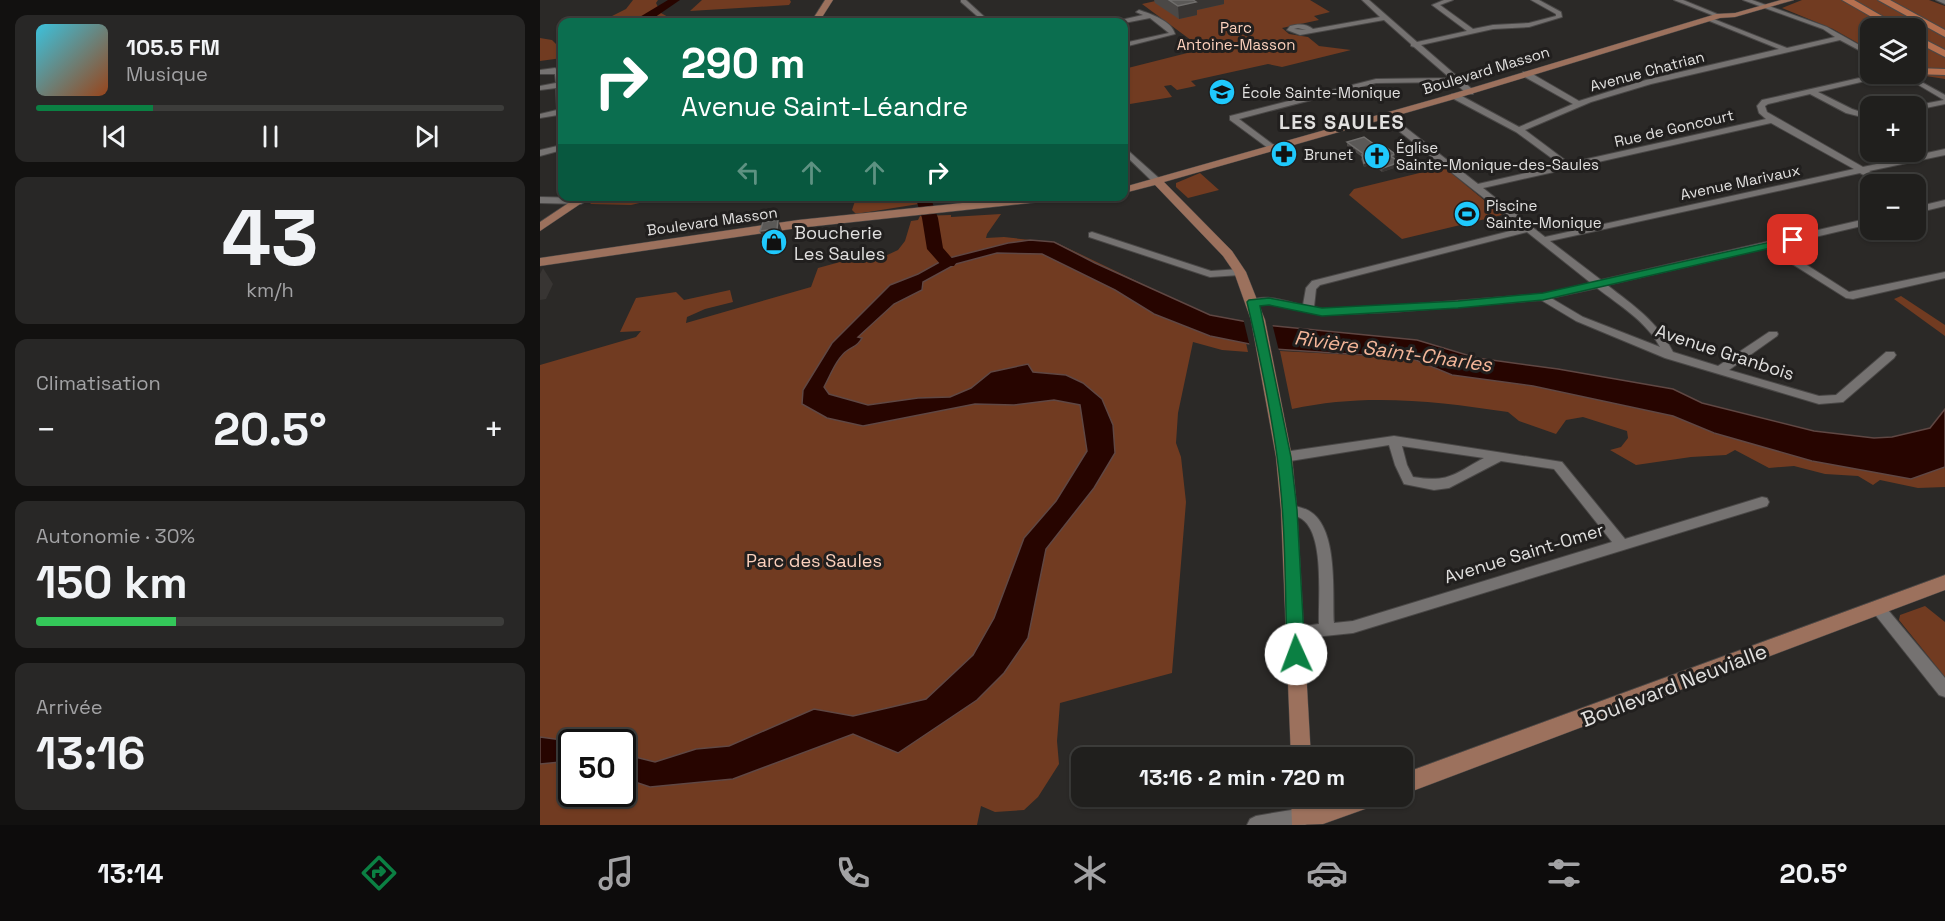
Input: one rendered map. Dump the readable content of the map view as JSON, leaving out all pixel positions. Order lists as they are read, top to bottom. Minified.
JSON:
{"streets":{"main road":["Boulevard Masson","Boulevard Neuvialle"],"street":["Avenue Chatrian","Rue de Goncourt","Avenue Marivaux","Avenue Granbois","Avenue Saint-Omer"]},"districts":["LES SAULES"],"water":["Rivière Saint-Charles"],"parks":["Parc Antoine-Masson","Parc des Saules"],"places":{"school or university":["École Sainte-Monique"],"pharmacy":["Brunet"],"church":["Église Sainte-Monique-des-Saules"],"sports":["Piscine Sainte-Monique"],"shop":["Boucherie Les Saules"]},"page":{"map_buttons":["+","−"],"turn":["290 m","Avenue Saint-Léandre"],"song":["105.5 FM","Musique"],"tile":[["43","km/h"],"Climatisation",["Autonomie · 30%","150 km"],["Arrivée","13:16"]],"heat":["−","20.5°","+"],"limit":"50","trip":"13:16 · 2 min · 720 m","tabs":["13:14","20.5°"]}}
